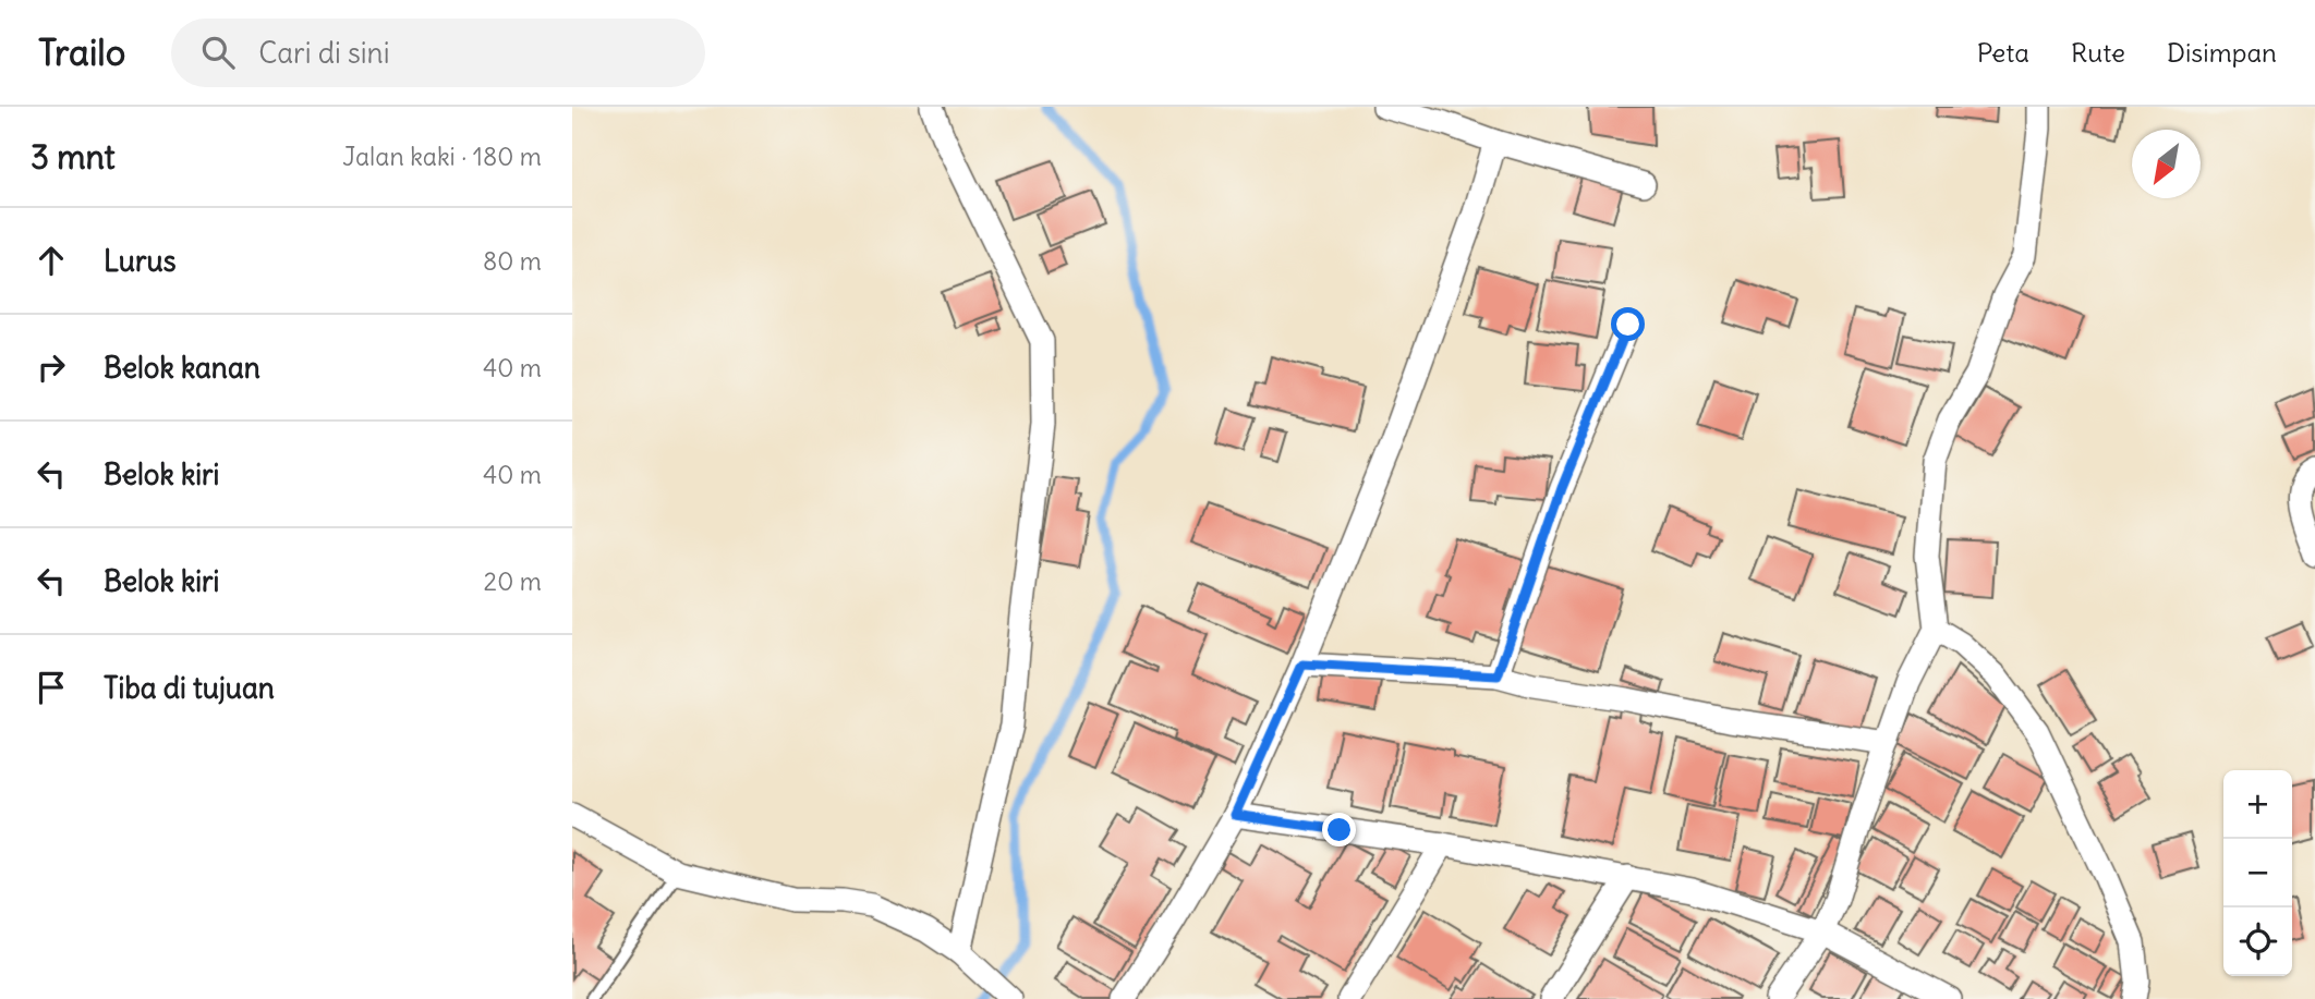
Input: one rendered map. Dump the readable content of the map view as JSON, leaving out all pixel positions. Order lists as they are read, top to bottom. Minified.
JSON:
{"north":"bottom left","page":{"header":"Trailo","search":"Cari di sini","nav":["Peta","Rute","Disimpan"],"heading":["3 mnt","Jalan kaki · 180 m"],"list":[["Lurus","80 m"],["Belok kanan","40 m"],["Belok kiri","40 m"],["Belok kiri","20 m"],"Tiba di tujuan"],"map_buttons":["+","−"]}}
